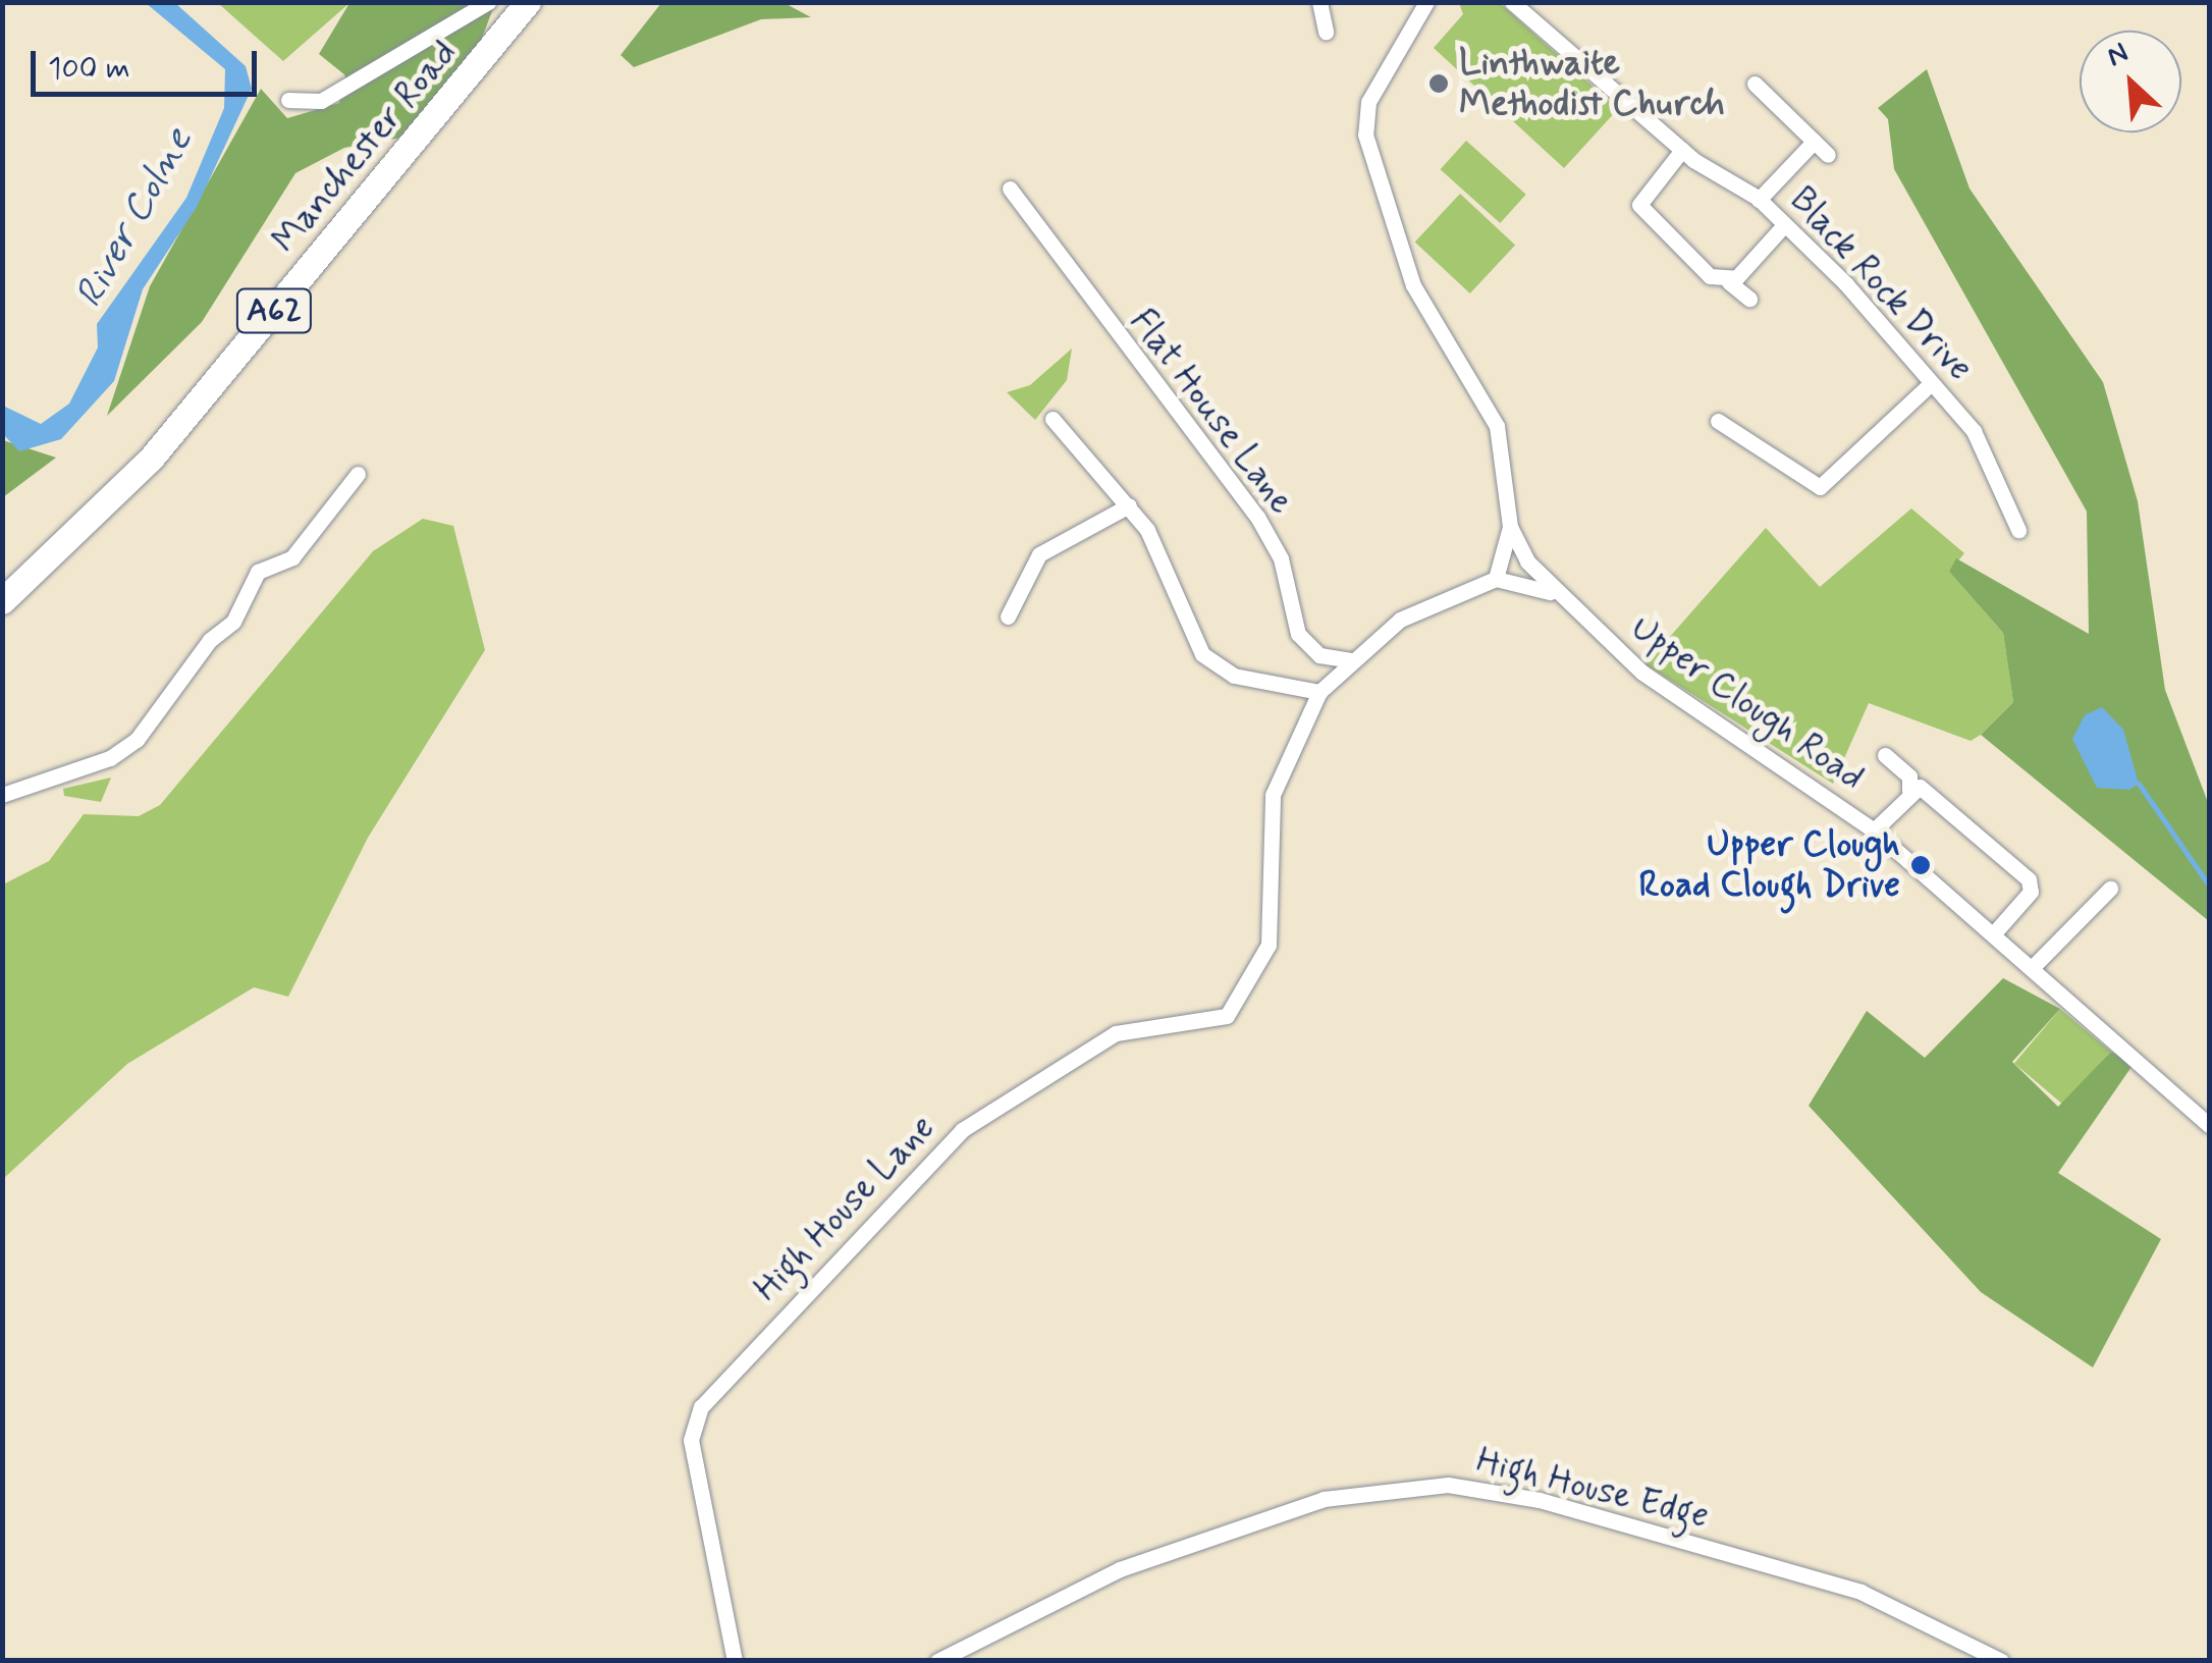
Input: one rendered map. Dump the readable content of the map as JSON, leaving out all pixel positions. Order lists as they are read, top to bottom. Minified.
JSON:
{"streets":{"main road":["Manchester Road","A62"],"street":["Black Rock Drive","Flat House Lane","Upper Clough Road","High House Lane","High House Edge"]},"crossings":[["Flat House Lane","High House Lane"]],"water":["River Colne"],"places":["Linthwaite Methodist Church","Upper Clough Road Clough Drive"],"scale_bar":"100 m","north":"top left"}
